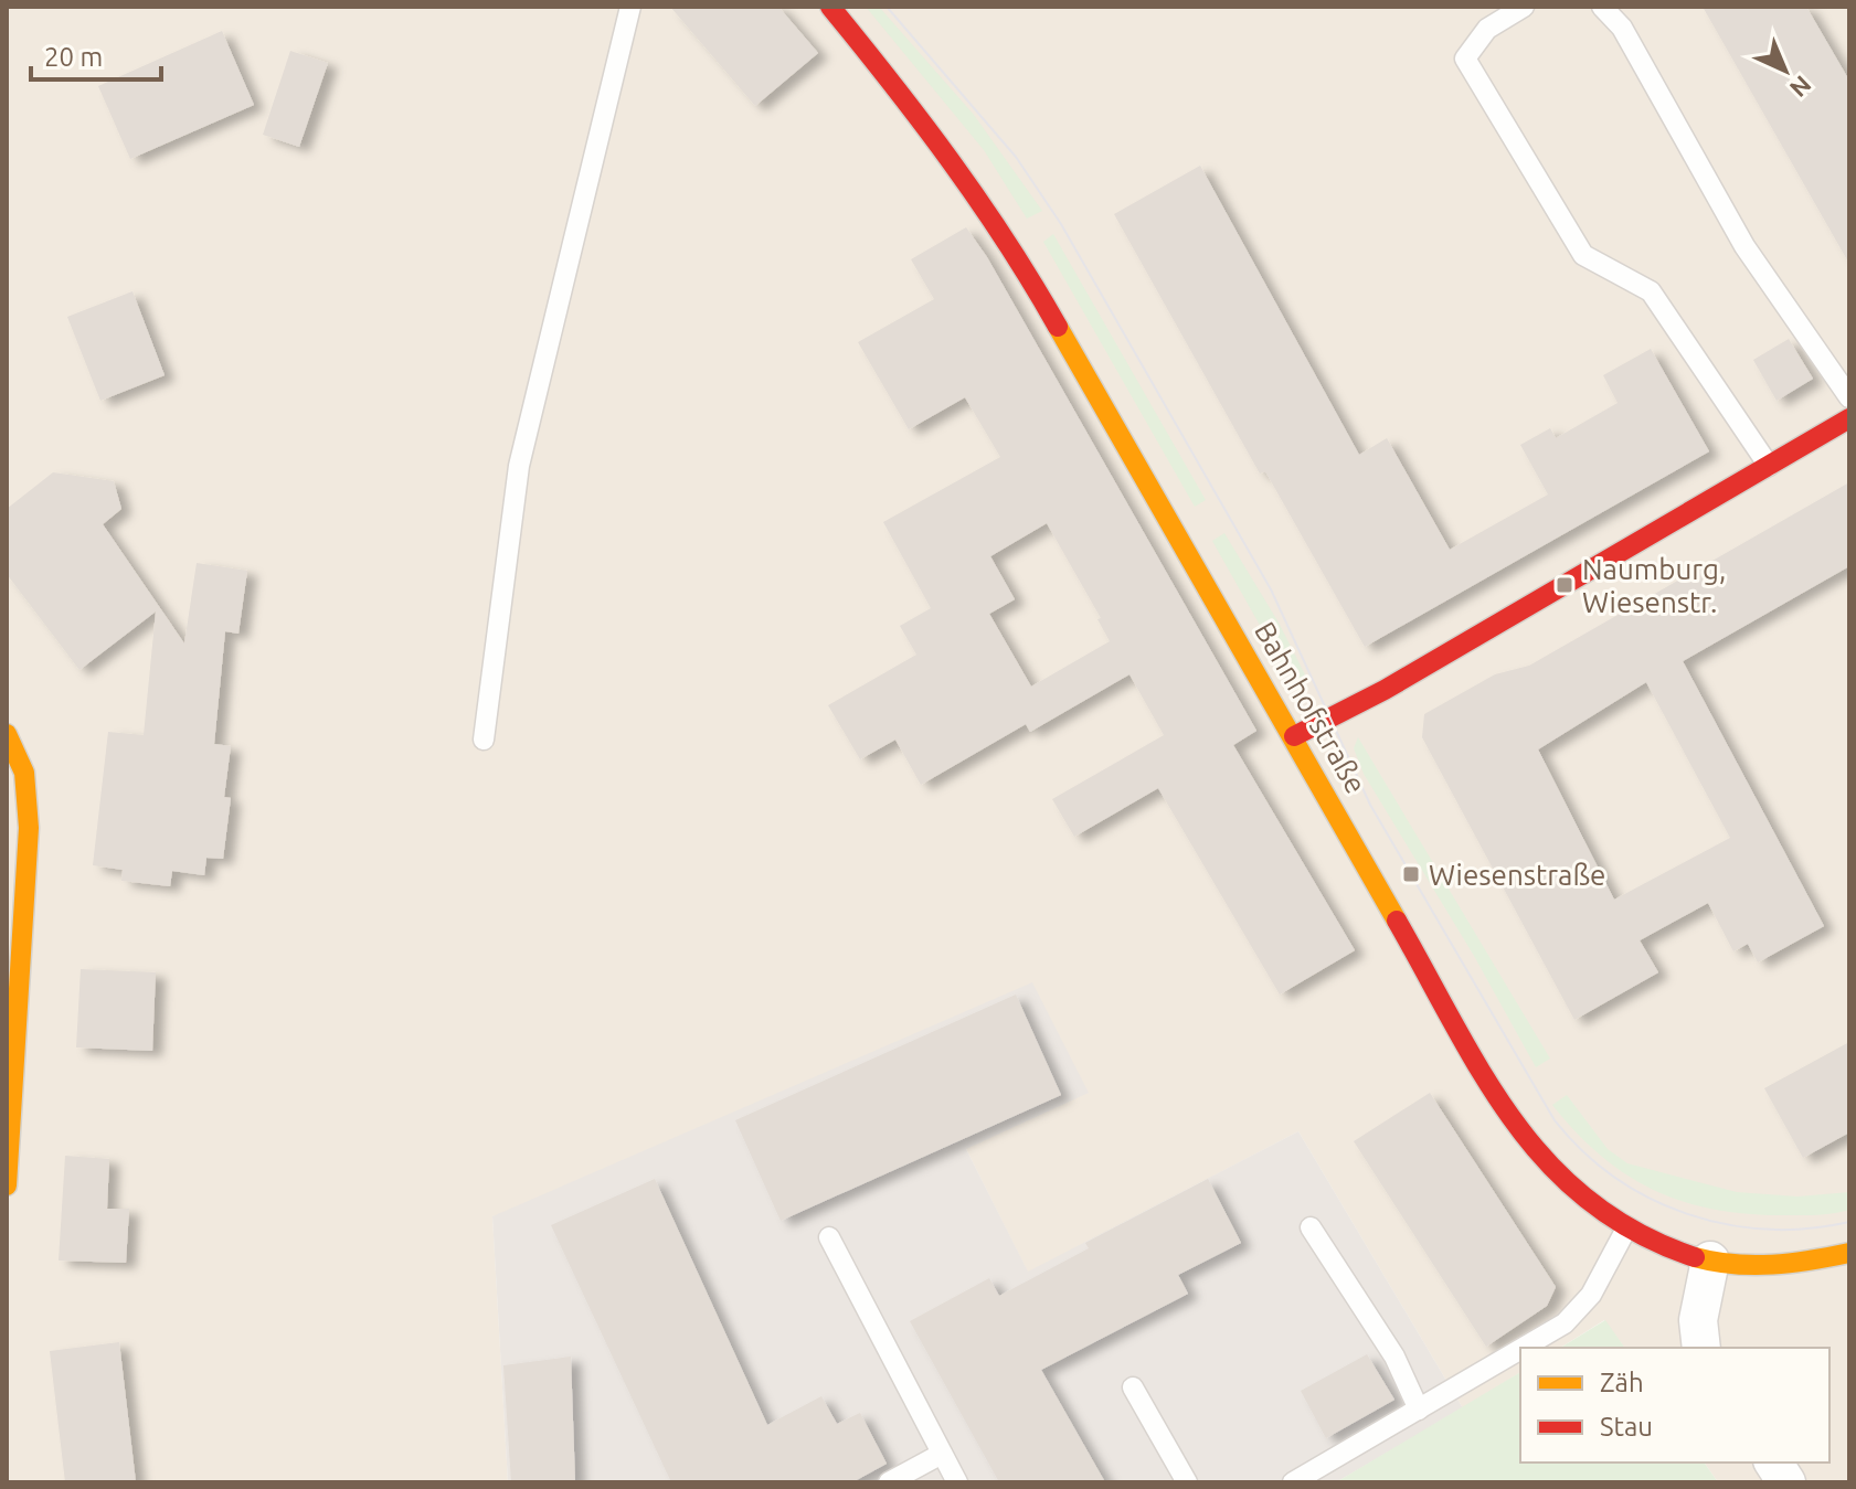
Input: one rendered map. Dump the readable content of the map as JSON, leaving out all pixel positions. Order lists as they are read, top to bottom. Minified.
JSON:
{"streets":{"street":["Bahnhofstraße"]},"places":{"transit":["Naumburg, Wiesenstr.","Wiesenstraße"]},"legend":["Zäh","Stau"],"scale_bar":"20 m","north":"bottom right"}
